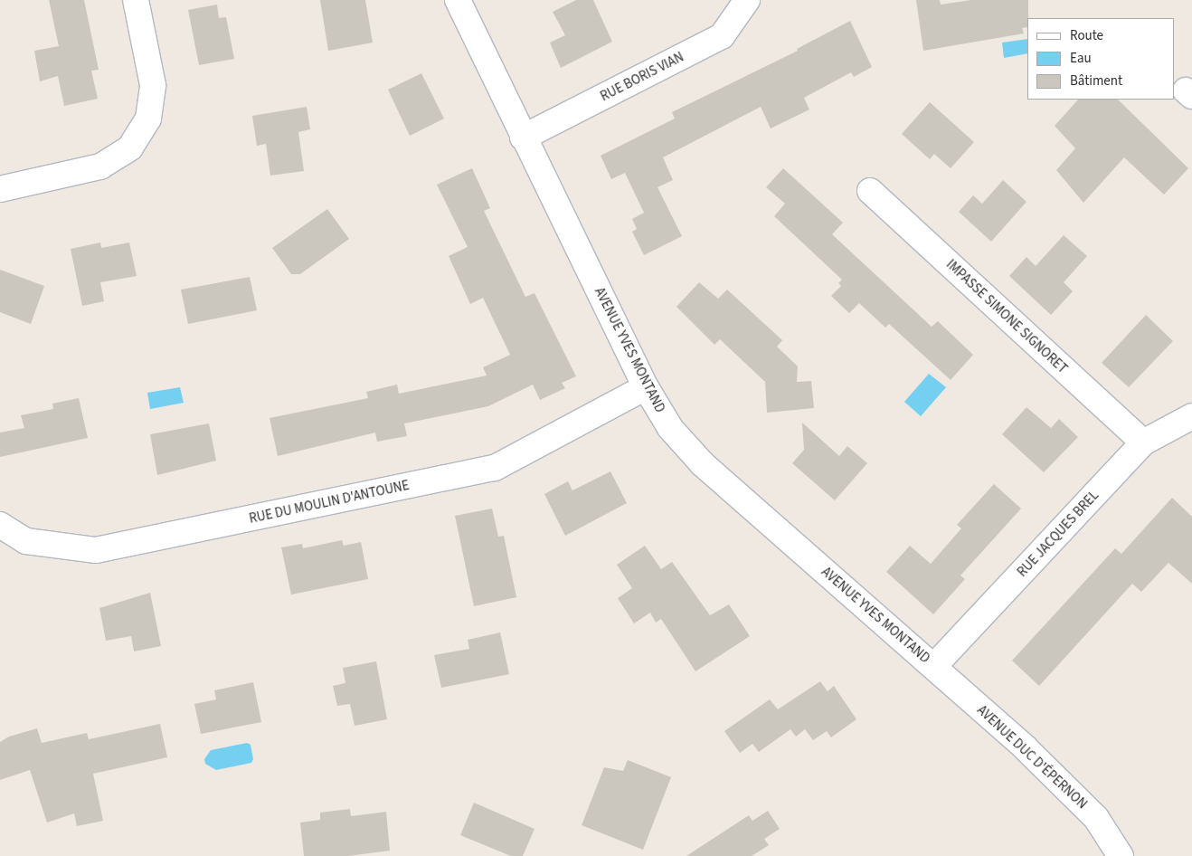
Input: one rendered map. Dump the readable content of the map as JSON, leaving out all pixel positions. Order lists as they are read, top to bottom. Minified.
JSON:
{"streets":{"street":["RUE BORIS VIAN","IMPASSE SIMONE SIGNORET","AVENUE YVES MONTAND","RUE DU MOULIN D'ANTOUNE","RUE JACQUES BREL","AVENUE DUC D'ÉPERNON"]},"crossings":[["RUE BORIS VIAN","AVENUE YVES MONTAND"],["IMPASSE SIMONE SIGNORET","RUE JACQUES BREL"],["AVENUE YVES MONTAND","RUE DU MOULIN D'ANTOUNE"],["AVENUE YVES MONTAND","RUE JACQUES BREL"],["AVENUE YVES MONTAND","AVENUE DUC D'ÉPERNON"],["RUE JACQUES BREL","AVENUE DUC D'ÉPERNON"]],"legend":["Route","Eau","Bâtiment"]}
